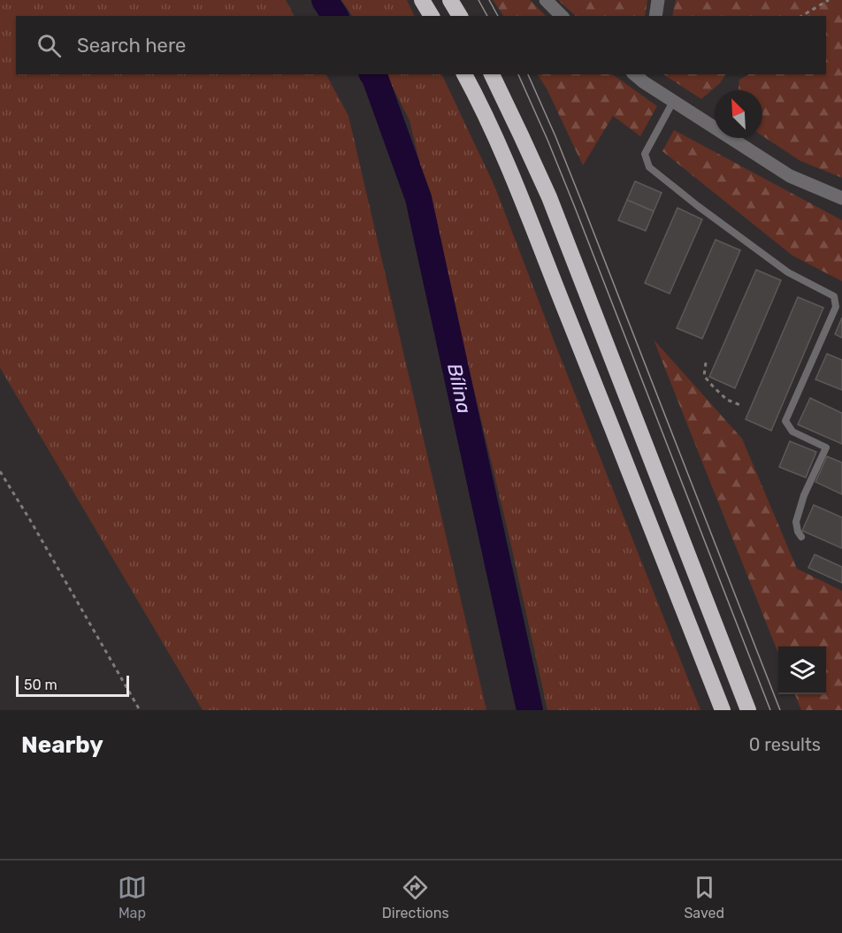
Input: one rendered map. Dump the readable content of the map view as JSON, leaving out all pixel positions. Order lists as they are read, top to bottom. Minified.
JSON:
{"water":["Bílina"],"scale_bar":"50 m","north":"top left","page":{"search":"Search here","scale":"50 m","heading":["Nearby","0 results"],"nav":["Map","Directions","Saved"]}}
